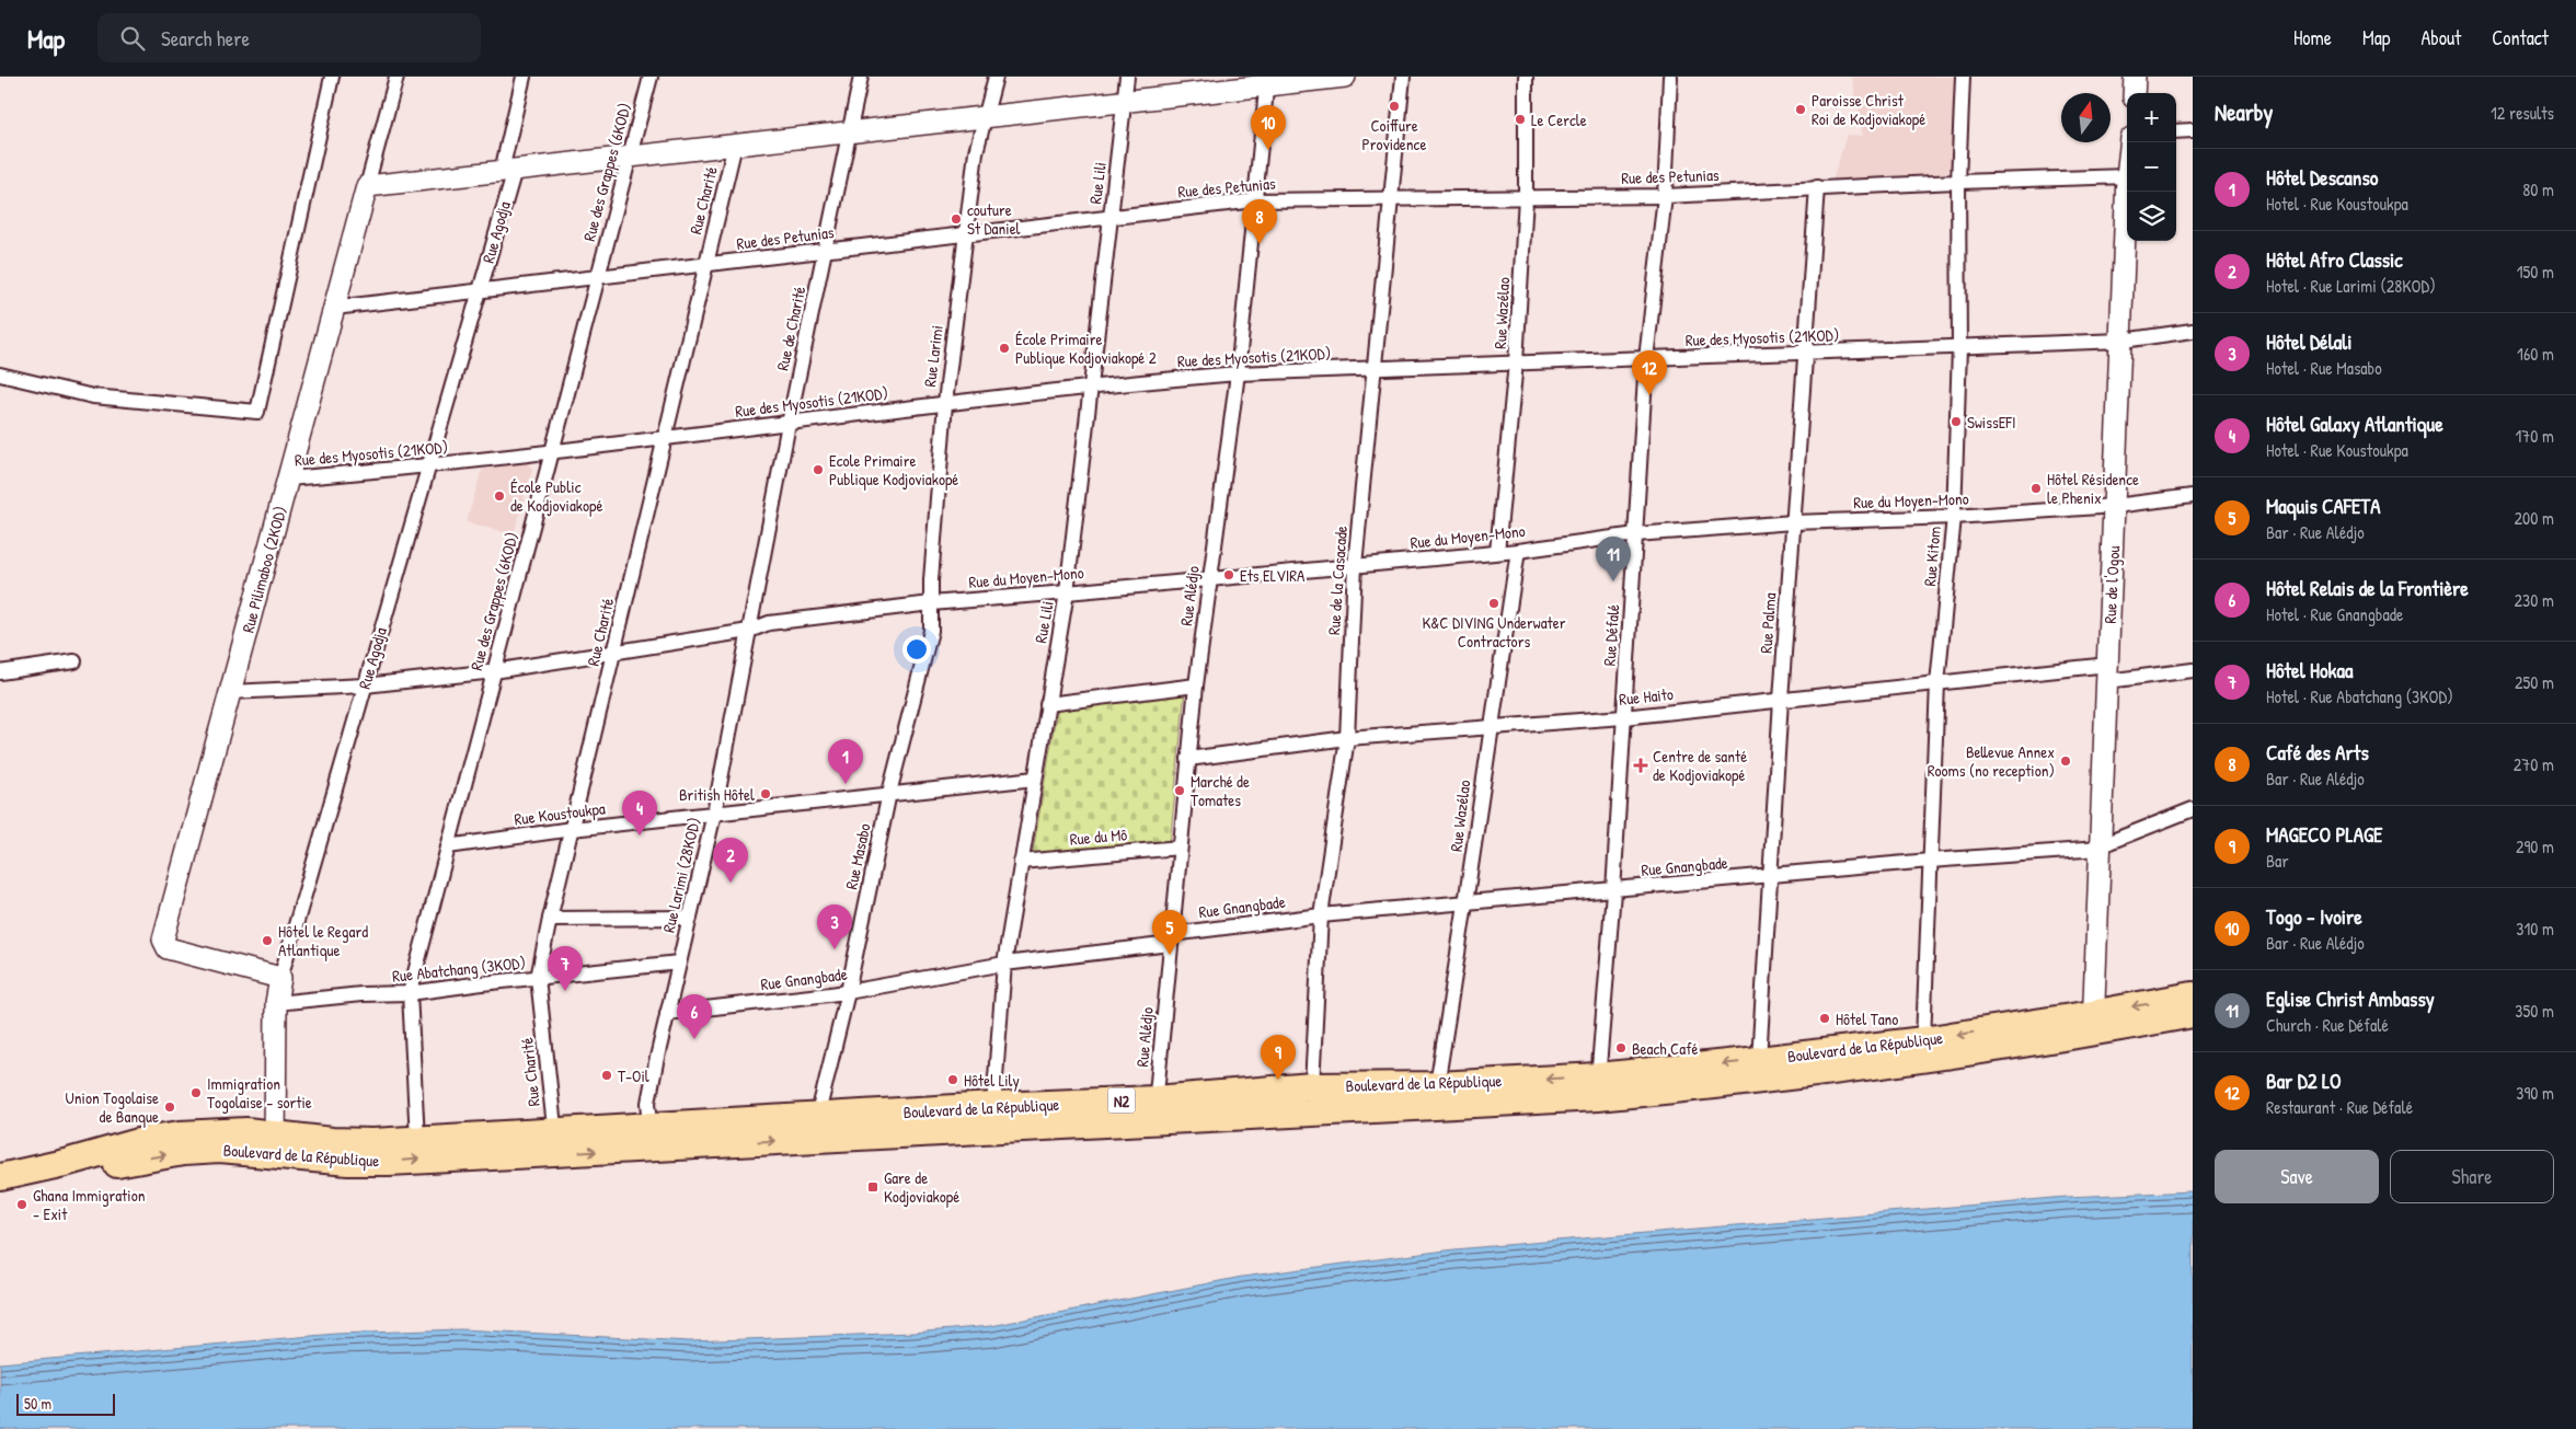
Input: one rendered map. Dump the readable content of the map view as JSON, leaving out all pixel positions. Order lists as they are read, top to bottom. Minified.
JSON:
{"streets":{"highway":["Boulevard de la République","N2"],"street":["Rue des Grappes (6KOD)","Rue des Petunias","Rue Lili","Rue Charité","Rue Agodja","Rue Wazélao","Rue de Charité","Rue des Myosotis (21KOD)","Rue Larimi","Rue du Moyen-Mono","Rue Kitom","Rue Pilimaboo (2KOD)","Rue de la Casacade","Rue de l'Ogou","Rue Alédjo","Rue Palma","Rue Défalé","Rue Haito","Rue Koustoukpa","Rue du Mô","Rue Masabo","Rue Gnangbade","Rue Larimi (28KOD)","Rue Abatchang (3KOD)"]},"crossings":[["Rue des Grappes (6KOD)","Rue des Petunias"],["Rue des Grappes (6KOD)","Rue des Myosotis (21KOD)"],["Rue des Grappes (6KOD)","Rue du Moyen-Mono"],["Rue des Grappes (6KOD)","Rue Koustoukpa"],["Rue des Grappes (6KOD)","Rue Abatchang (3KOD)"],["Rue des Grappes (6KOD)","Boulevard de la République"],["Rue des Petunias","Rue Lili"],["Rue des Petunias","Rue Charité"],["Rue des Petunias","Rue Agodja"],["Rue des Petunias","Rue Wazélao"],["Rue des Petunias","Rue de Charité"],["Rue des Petunias","Rue Larimi"],["Rue des Petunias","Rue Kitom"],["Rue des Petunias","Rue Pilimaboo (2KOD)"],["Rue des Petunias","Rue de la Casacade"],["Rue des Petunias","Rue de l'Ogou"],["Rue des Petunias","Rue Alédjo"],["Rue des Petunias","Rue Palma"],["Rue des Petunias","Rue Défalé"],["Rue Lili","Rue des Myosotis (21KOD)"],["Rue Lili","Rue du Moyen-Mono"],["Rue Lili","Rue Koustoukpa"],["Rue Lili","Rue du Mô"],["Rue Lili","Rue Gnangbade"],["Rue Lili","Boulevard de la République"],["Rue Charité","Rue des Myosotis (21KOD)"],["Rue Charité","Rue du Moyen-Mono"],["Rue Charité","Rue Koustoukpa"],["Rue Charité","Rue Abatchang (3KOD)"],["Rue Charité","Boulevard de la République"],["Rue Agodja","Rue des Myosotis (21KOD)"],["Rue Agodja","Rue du Moyen-Mono"],["Rue Agodja","Rue Pilimaboo (2KOD)"],["Rue Agodja","Rue Abatchang (3KOD)"],["Rue Agodja","Boulevard de la République"],["Rue Wazélao","Rue des Myosotis (21KOD)"],["Rue Wazélao","Rue du Moyen-Mono"],["Rue Wazélao","Rue Haito"],["Rue Wazélao","Rue Gnangbade"],["Rue Wazélao","Boulevard de la République"],["Rue de Charité","Rue des Myosotis (21KOD)"],["Rue de Charité","Rue du Moyen-Mono"],["Rue de Charité","Rue Larimi (28KOD)"],["Rue des Myosotis (21KOD)","Rue Larimi"],["Rue des Myosotis (21KOD)","Rue Kitom"],["Rue des Myosotis (21KOD)","Rue Pilimaboo (2KOD)"],["Rue des Myosotis (21KOD)","Rue de la Casacade"],["Rue des Myosotis (21KOD)","Rue de l'Ogou"],["Rue des Myosotis (21KOD)","Rue Alédjo"],["Rue des Myosotis (21KOD)","Rue Palma"],["Rue des Myosotis (21KOD)","Rue Défalé"],["Rue Larimi","Rue du Moyen-Mono"],["Rue Larimi","Rue Masabo"],["Rue du Moyen-Mono","Rue Kitom"],["Rue du Moyen-Mono","Rue Pilimaboo (2KOD)"],["Rue du Moyen-Mono","Rue de la Casacade"],["Rue du Moyen-Mono","Rue de l'Ogou"],["Rue du Moyen-Mono","Rue Alédjo"],["Rue du Moyen-Mono","Rue Palma"],["Rue du Moyen-Mono","Rue Défalé"],["Rue du Moyen-Mono","Rue Masabo"],["Rue du Moyen-Mono","Rue Larimi (28KOD)"],["Rue Kitom","Rue Haito"],["Rue Kitom","Rue Gnangbade"],["Rue Kitom","Boulevard de la République"],["Rue de la Casacade","Rue Haito"],["Rue de la Casacade","Rue Gnangbade"],["Rue de la Casacade","Boulevard de la République"],["Rue de l'Ogou","Rue Haito"],["Rue de l'Ogou","Rue Gnangbade"],["Rue de l'Ogou","Boulevard de la République"],["Rue Alédjo","Rue Haito"],["Rue Alédjo","Rue du Mô"],["Rue Alédjo","Rue Gnangbade"],["Rue Alédjo","Boulevard de la République"],["Rue Palma","Rue Haito"],["Rue Palma","Rue Gnangbade"],["Rue Palma","Boulevard de la République"],["Rue Défalé","Rue Haito"],["Rue Défalé","Rue Gnangbade"],["Rue Défalé","Boulevard de la République"],["Rue Koustoukpa","Rue Masabo"],["Rue Koustoukpa","Rue Larimi (28KOD)"],["Rue Masabo","Rue Gnangbade"],["Rue Masabo","Boulevard de la République"],["Rue Gnangbade","Rue Larimi (28KOD)"],["Rue Larimi (28KOD)","Rue Abatchang (3KOD)"],["Rue Larimi (28KOD)","Boulevard de la République"]],"places":{"other":["Coiffure Providence","Paroisse Christ Roi de Kodjoviakopé","Le Cercle","couture St Daniel","École Primaire Publique Kodjoviakopé 2","SwissEFI","Ecole Primaire Publique Kodjoviakopé","Hôtel Résidence le Phenix","École Public de Kodjoviakopé","Ets ELVIRA","K&C DIVING Underwater Contractors","Bellevue Annex Rooms (no reception)","Marché de Tomates","British Hôtel","Hôtel le Regard Atlantique","Hôtel Tano","Beach Café","T-Oil","Hôtel Lily","Immigration Togolaise - sortie","Union Togolaise de Banque","Ghana Immigration - Exit"],"health":["Centre de santé de Kodjoviakopé"],"transit":["Gare de Kodjoviakopé"]},"scale_bar":"50 m","north":"top","page":{"header":"Map","search":"Search here","nav":["Home","Map","About","Contact"],"heading":["Nearby","12 results"],"map_buttons":["+","−"],"pins":["10","8","12","11","1","4","2","3","5","7","6","9"],"list":[{"mark":"1","name":"Hôtel Descanso","note":"Hotel · Rue Koustoukpa","value":"80 m"},{"mark":"2","name":"Hôtel Afro Classic","note":"Hotel · Rue Larimi (28KOD)","value":"150 m"},{"mark":"3","name":"Hôtel Délali","note":"Hotel · Rue Masabo","value":"160 m"},{"mark":"4","name":"Hôtel Galaxy Atlantique","note":"Hotel · Rue Koustoukpa","value":"170 m"},{"mark":"5","name":"Maquis CAFETA","note":"Bar · Rue Alédjo","value":"200 m"},{"mark":"6","name":"Hôtel Relais de la Frontière","note":"Hotel · Rue Gnangbade","value":"230 m"},{"mark":"7","name":"Hôtel Hokaa","note":"Hotel · Rue Abatchang (3KOD)","value":"250 m"},{"mark":"8","name":"Café des Arts","note":"Bar · Rue Alédjo","value":"270 m"},{"mark":"9","name":"MAGECO PLAGE","note":"Bar","value":"290 m"},{"mark":"10","name":"Togo - Ivoire","note":"Bar · Rue Alédjo","value":"310 m"},{"mark":"11","name":"Eglise Christ Ambassy","note":"Church · Rue Défalé","value":"350 m"},{"mark":"12","name":"Bar D2 LO","note":"Restaurant · Rue Défalé","value":"390 m"}],"buttons":["Save","Share"],"scale":"50 m"}}
